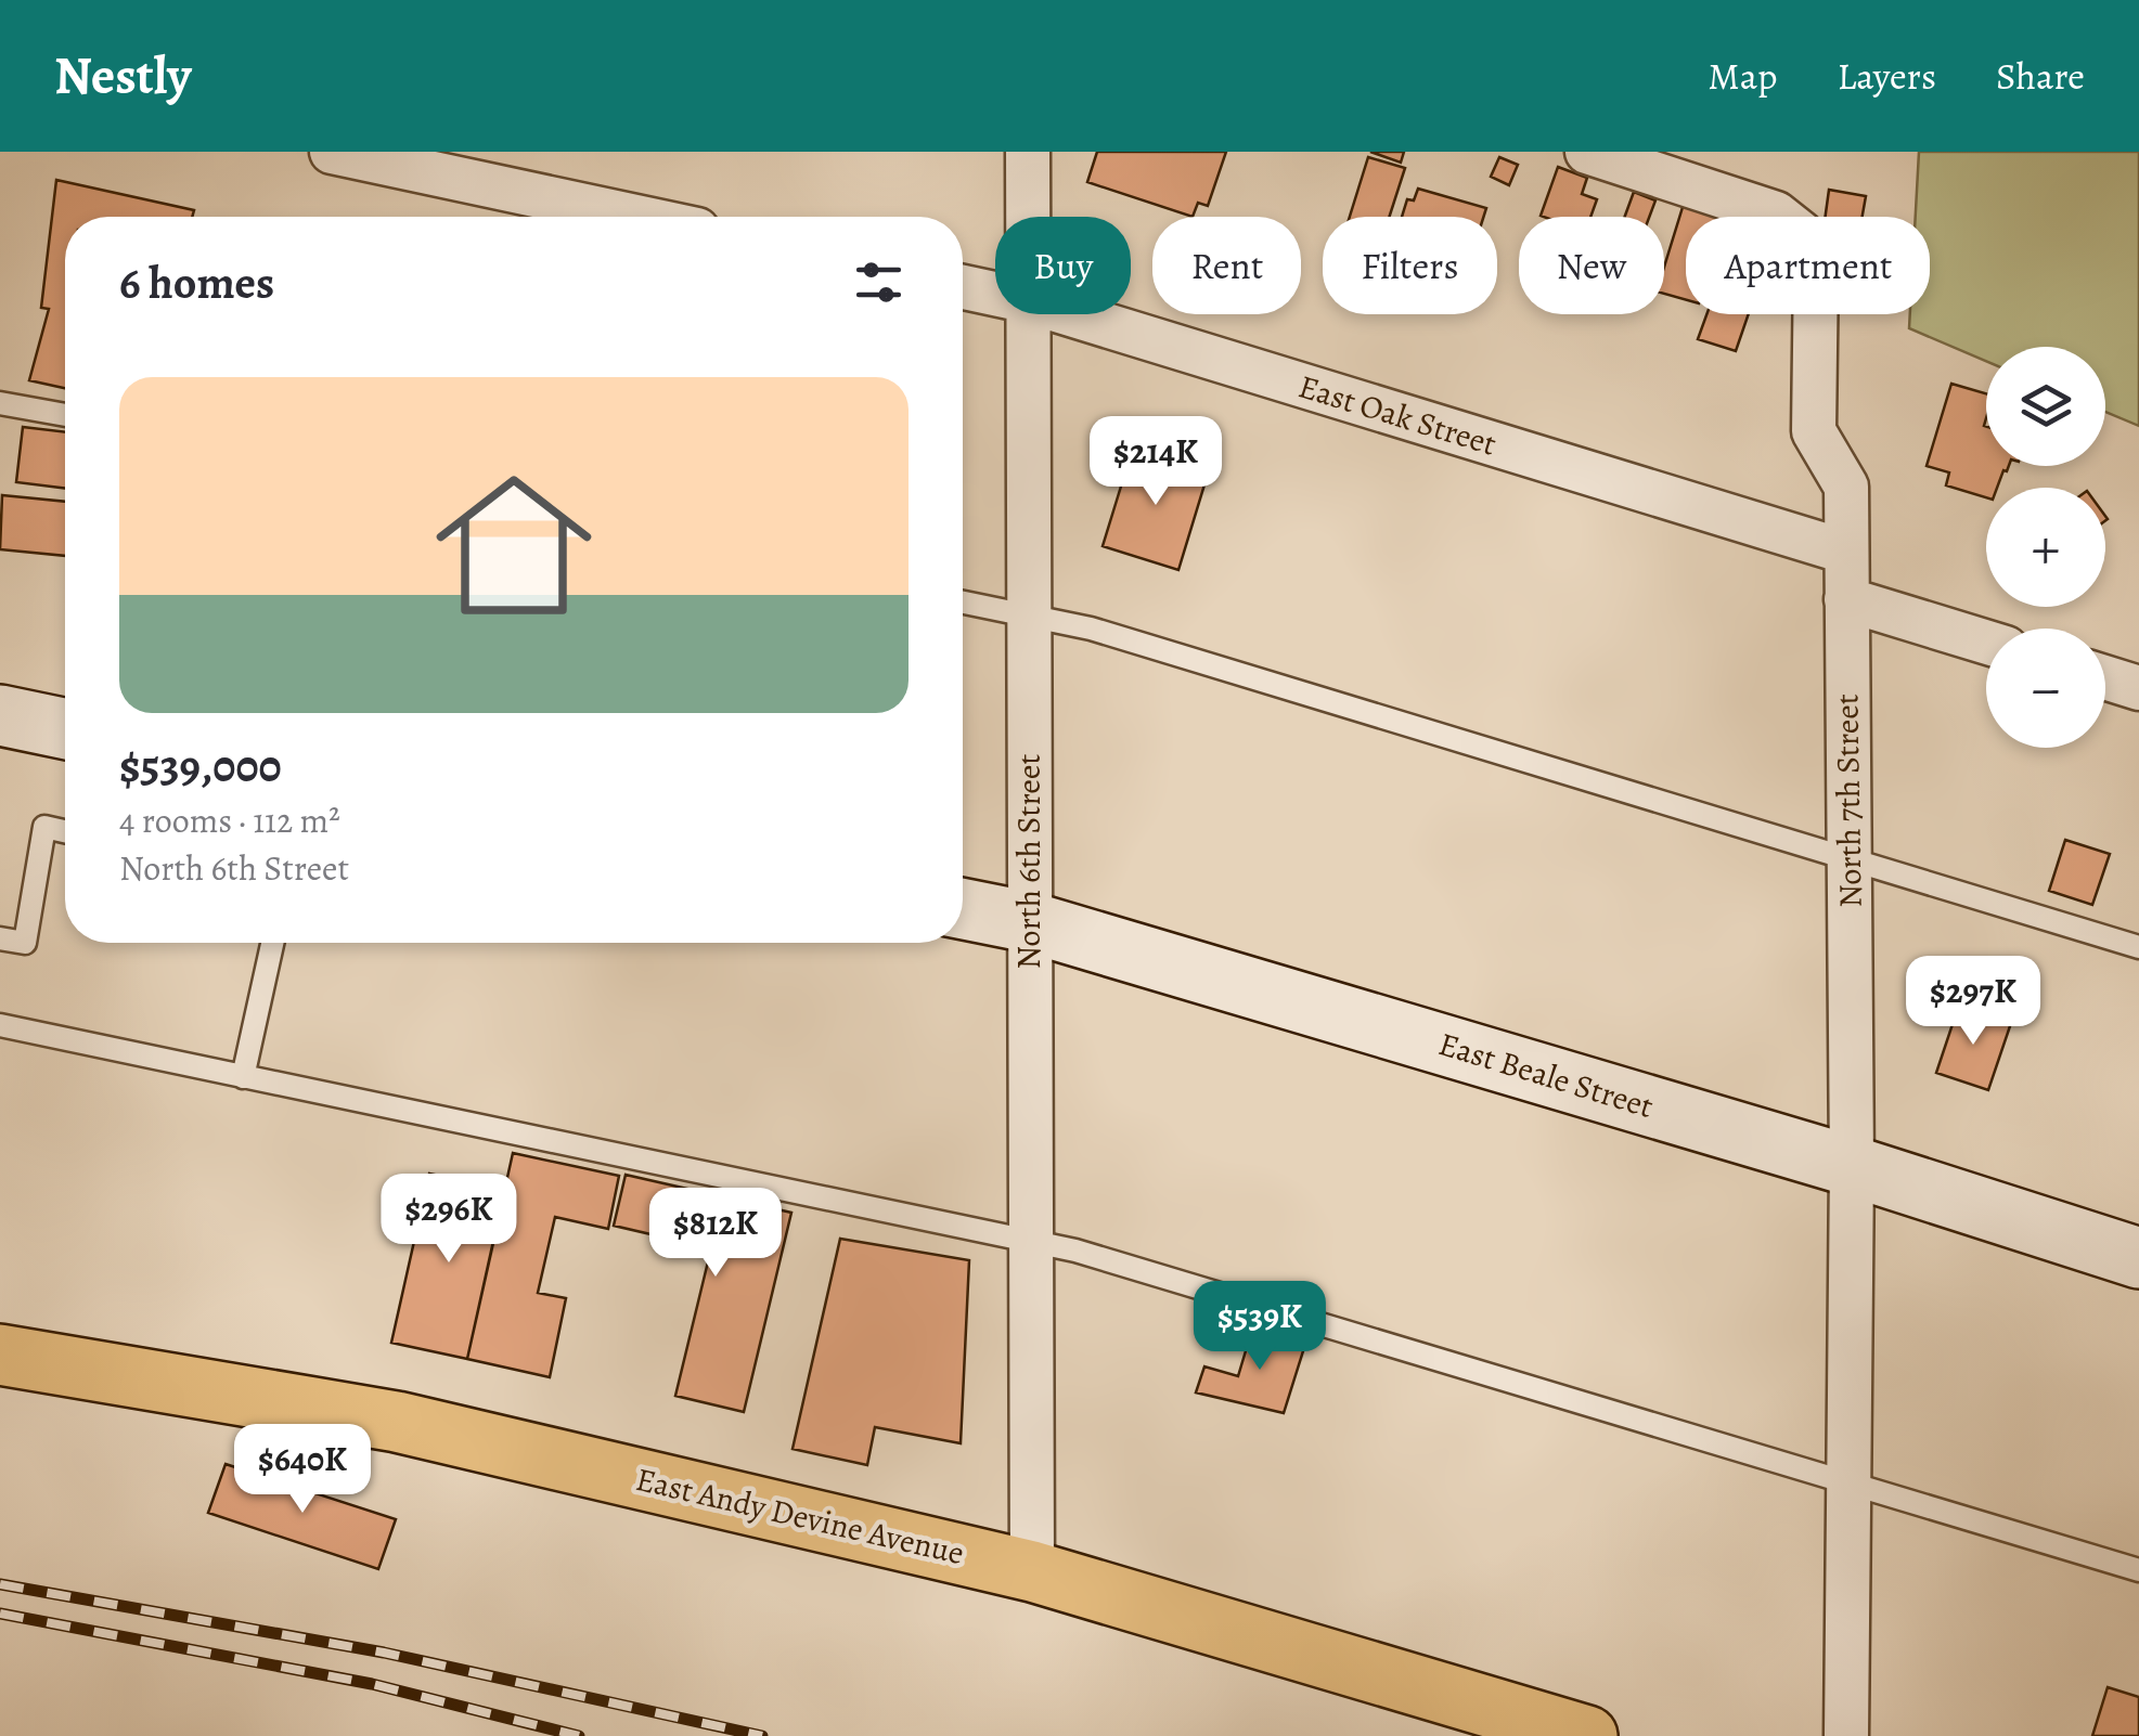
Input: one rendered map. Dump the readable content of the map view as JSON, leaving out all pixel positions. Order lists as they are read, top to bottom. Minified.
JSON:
{"streets":{"main road":["East Beale Street","East Andy Devine Avenue"],"street":["East Oak Street","North 7th Street","North 6th Street"]},"crossings":[["East Oak Street","North 7th Street"],["North 7th Street","East Beale Street"],["North 6th Street","East Beale Street"],["North 6th Street","East Andy Devine Avenue"]],"page":{"header":"Nestly","nav":["Map","Layers","Share"],"chip":["Buy","Rent","Filters","New","Apartment"],"heading":"6 homes","map_buttons":["+","−"],"list":[{"name":"$539,000","note":"4 rooms · 112 m² · North 6th Street"}],"price":["$214K","$297K","$296K","$812K","$539K","$640K"]}}
